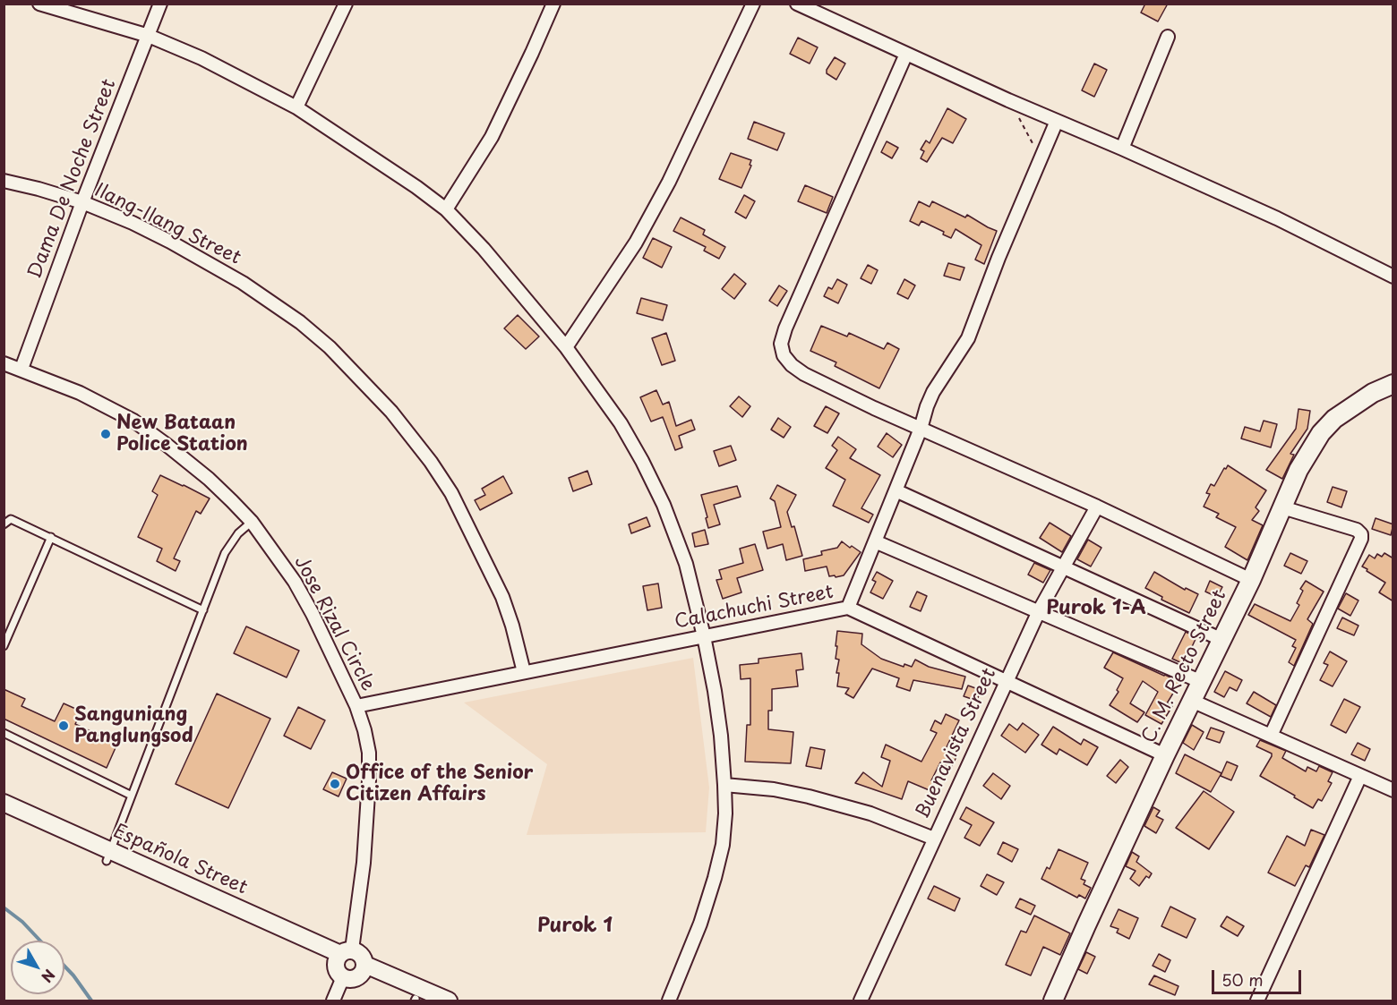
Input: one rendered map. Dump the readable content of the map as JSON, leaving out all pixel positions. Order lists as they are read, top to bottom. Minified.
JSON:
{"streets":{"main road":["C. M. Recto Street"],"street":["Dama De Noche Street","Ilang-Ilang Street","Calachuchi Street","Jose Rizal Circle","Buenavista Street","Española Street"]},"crossings":[["Dama De Noche Street","Ilang-Ilang Street"],["Dama De Noche Street","Jose Rizal Circle"],["Ilang-Ilang Street","Calachuchi Street"],["Calachuchi Street","Jose Rizal Circle"],["Calachuchi Street","C. M. Recto Street"],["Calachuchi Street","Buenavista Street"],["Jose Rizal Circle","Española Street"]],"districts":["Purok 1-A","Purok 1"],"places":["New Bataan Police Station","Sanguniang Panglungsod","Office of the Senior Citizen Affairs"],"scale_bar":"50 m","north":"bottom right"}
